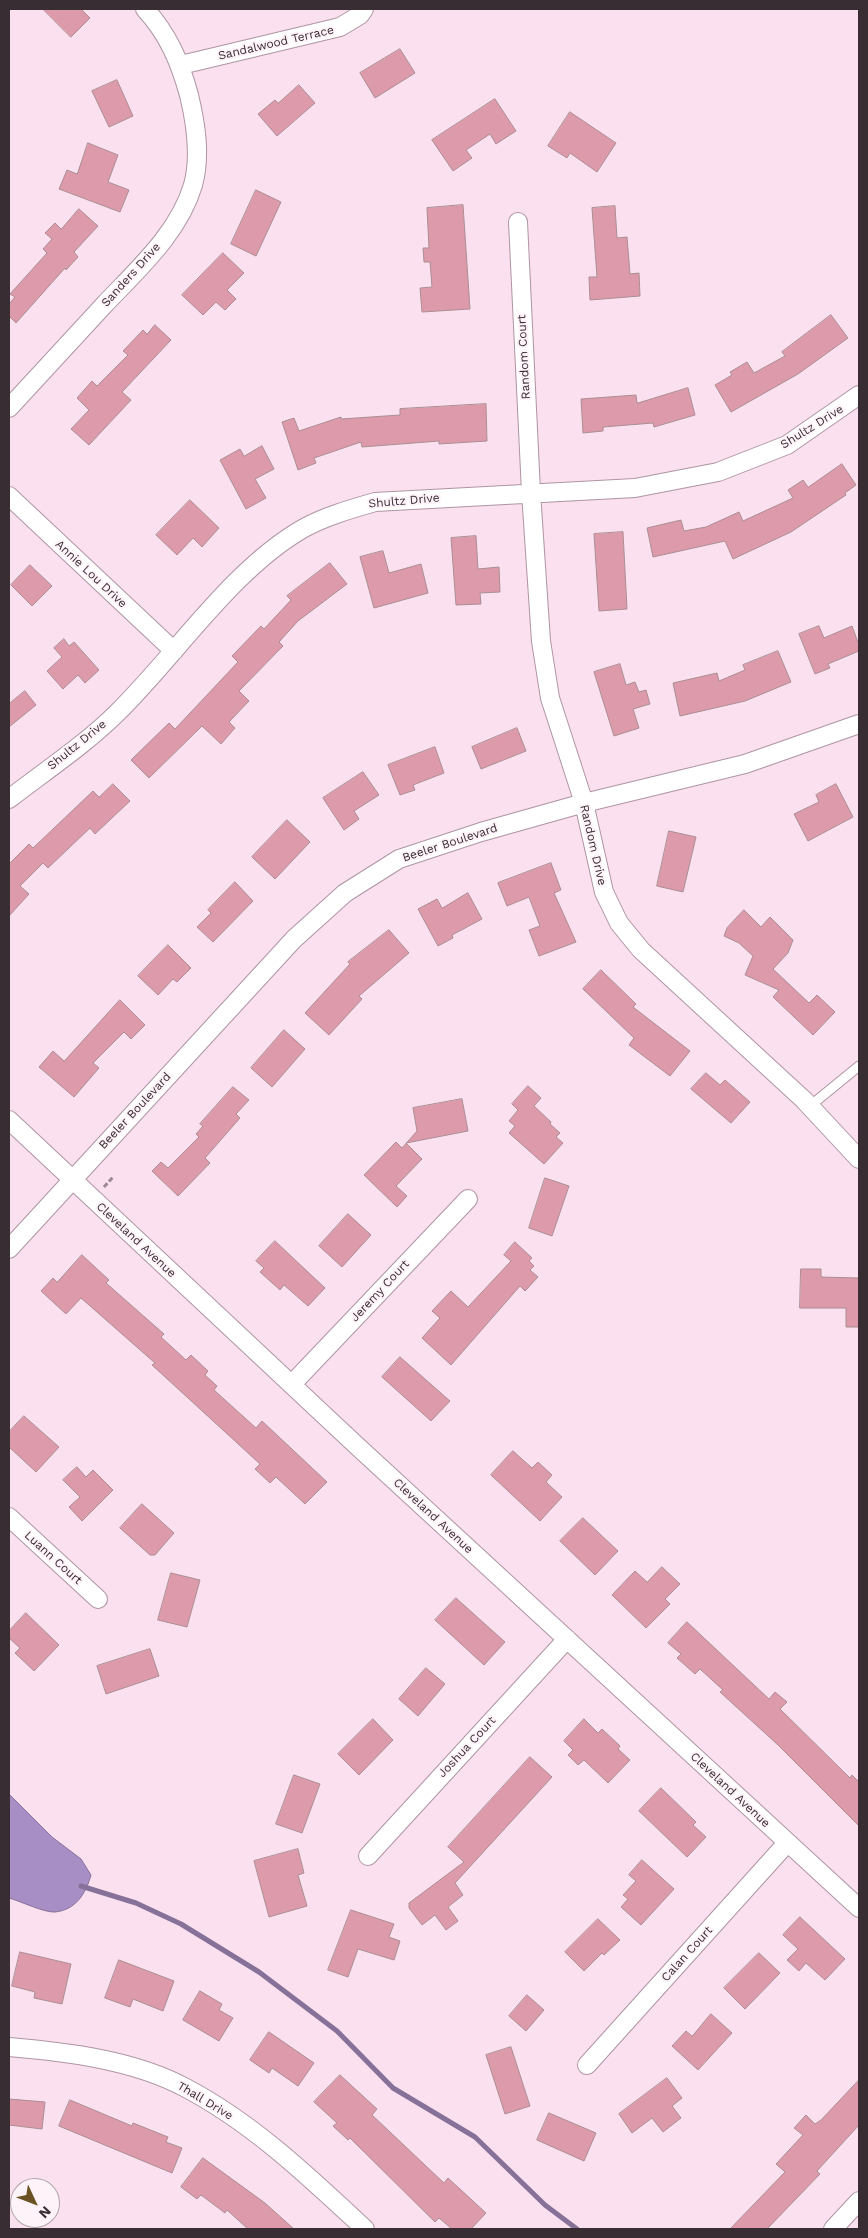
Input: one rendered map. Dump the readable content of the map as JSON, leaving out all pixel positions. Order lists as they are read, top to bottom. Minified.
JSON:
{"streets":{"street":["Sandalwood Terrace","Sanders Drive","Random Court","Shultz Drive","Annie Lou Drive","Beeler Boulevard","Random Drive","Cleveland Avenue","Jeremy Court","Luann Court","Joshua Court","Calan Court","Thall Drive"]},"crossings":[["Sandalwood Terrace","Sanders Drive"],["Random Court","Shultz Drive"],["Random Court","Random Drive"],["Shultz Drive","Annie Lou Drive"],["Shultz Drive","Random Drive"],["Beeler Boulevard","Random Drive"],["Beeler Boulevard","Cleveland Avenue"],["Cleveland Avenue","Jeremy Court"],["Cleveland Avenue","Joshua Court"],["Cleveland Avenue","Calan Court"]],"north":"bottom right"}
